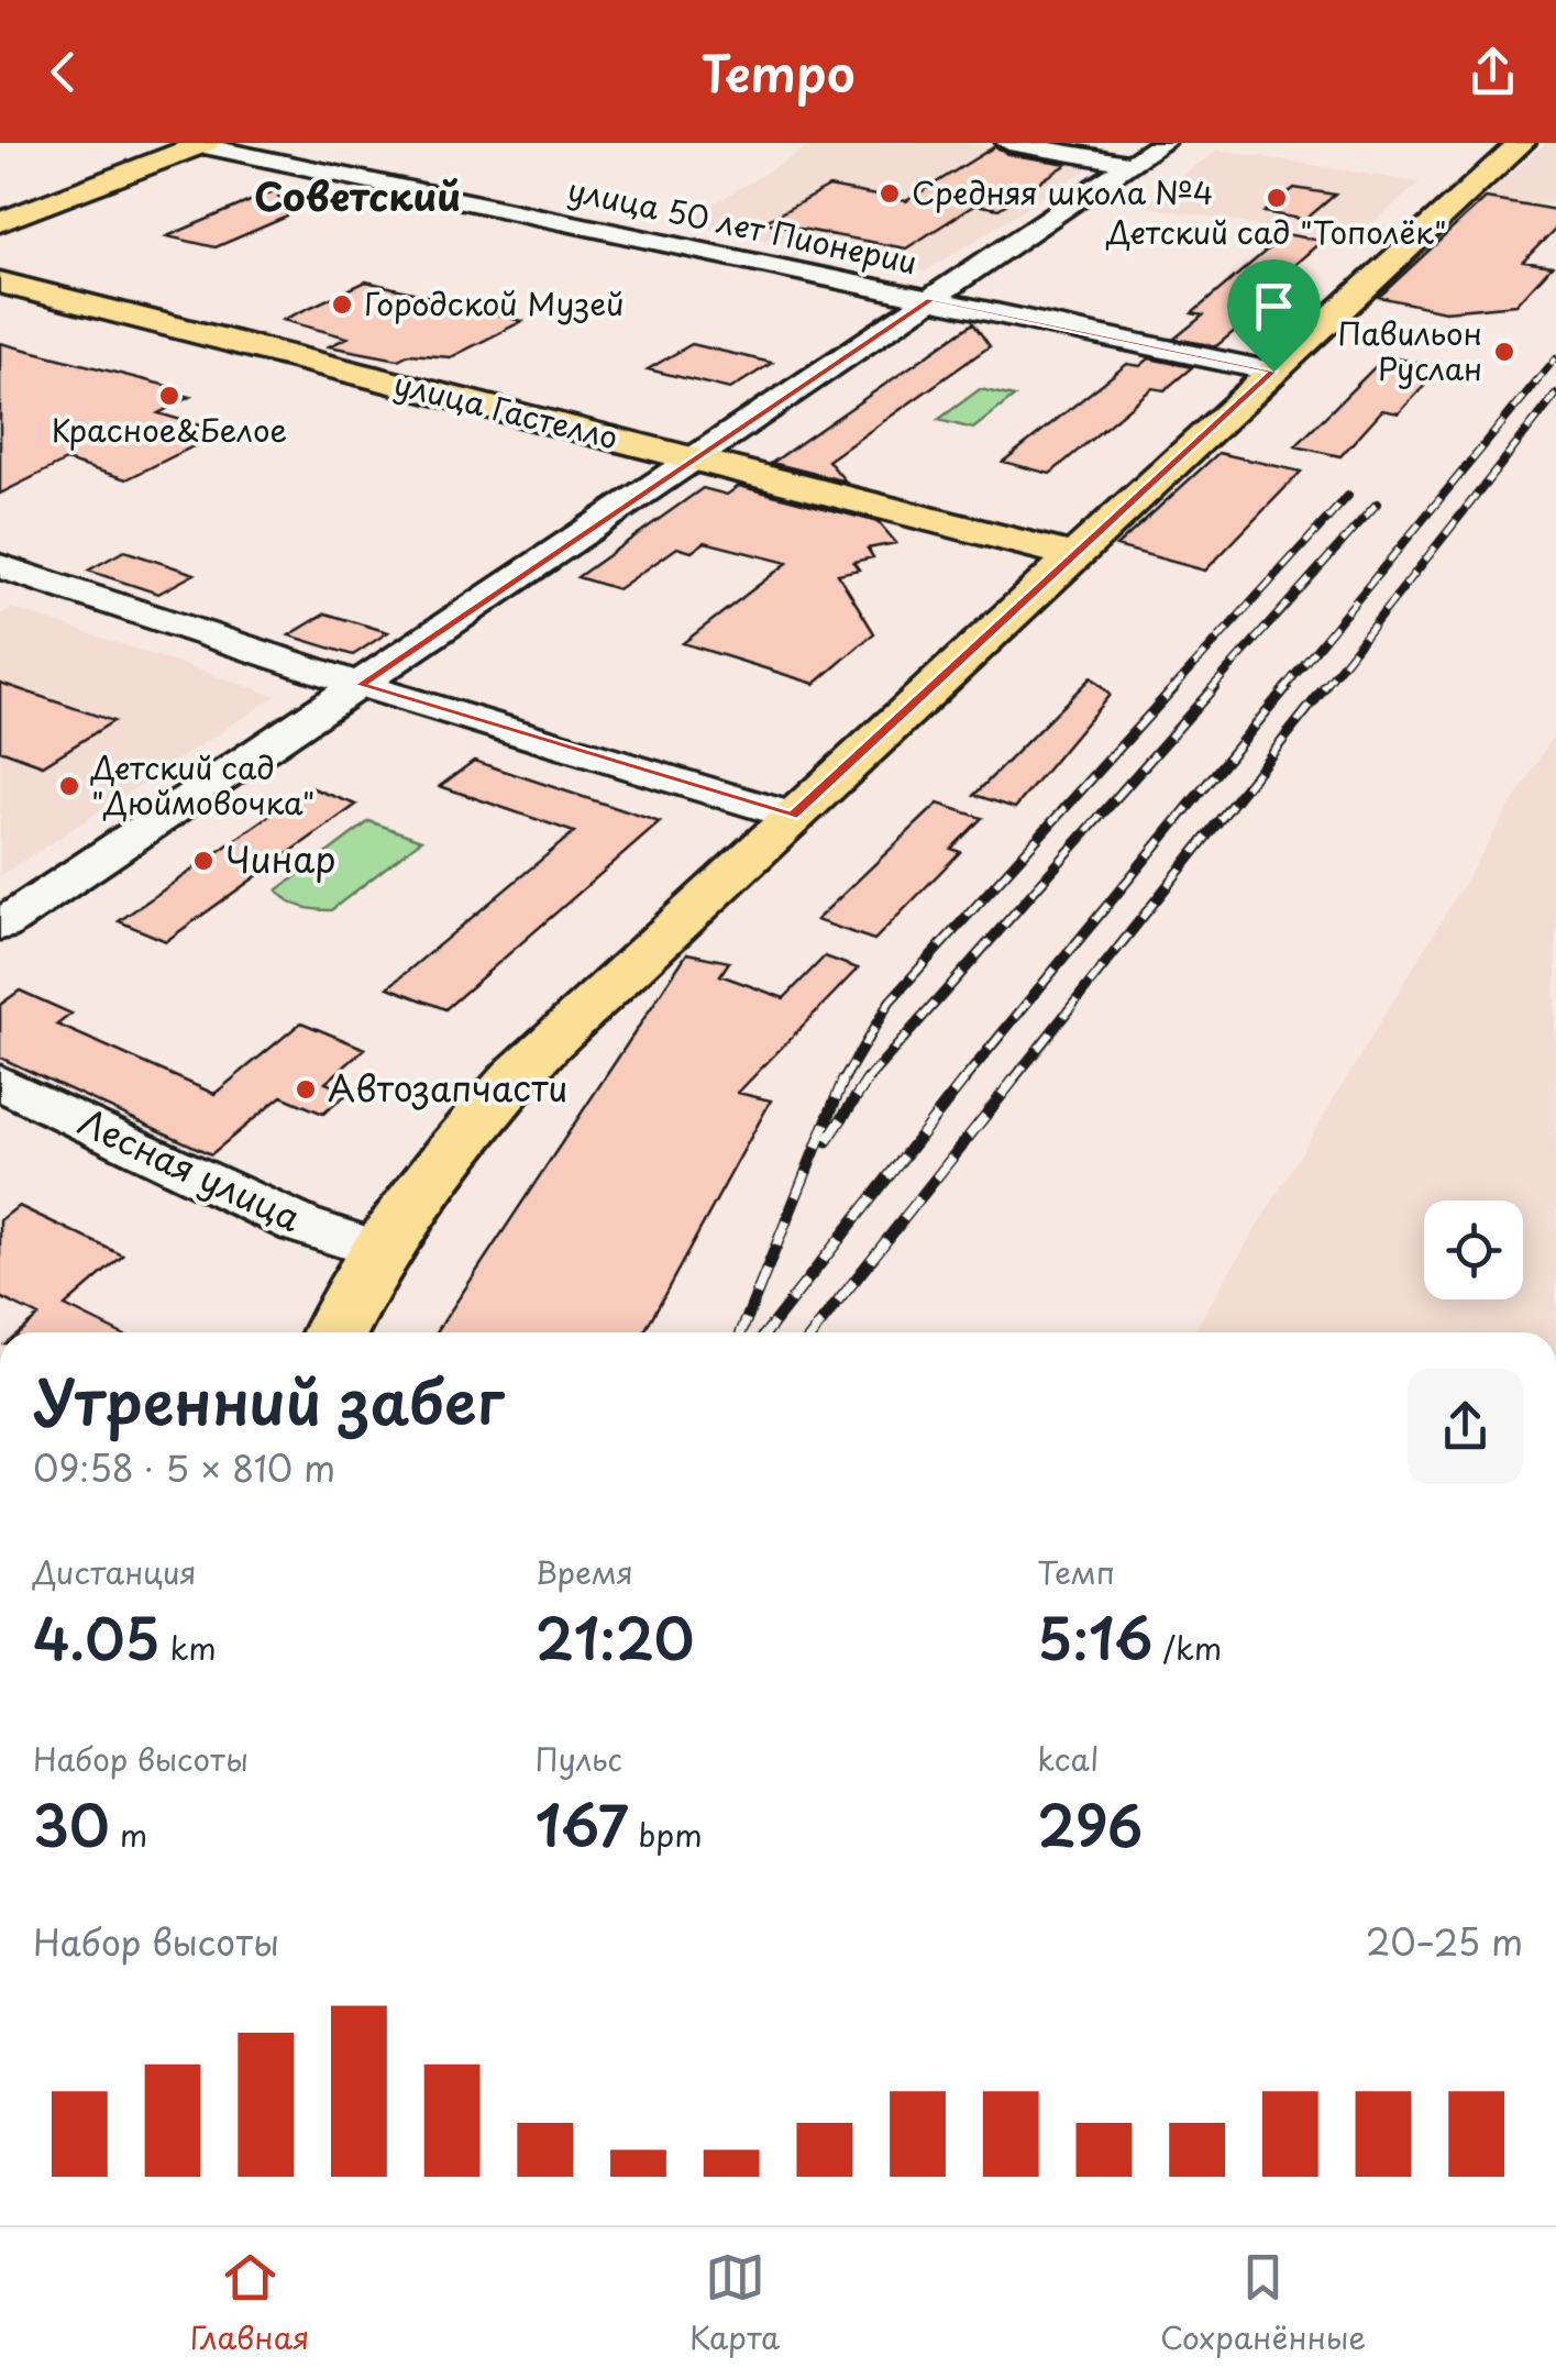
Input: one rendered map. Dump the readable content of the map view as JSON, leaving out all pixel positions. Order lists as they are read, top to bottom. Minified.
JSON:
{"streets":{"main road":["улица Гастелло"],"street":["улица 50 лет Пионерии","Лесная улица"]},"districts":["Советский"],"places":["Средняя школа №4","Детский сад \"Тополёк\"","Городской Музей","Павильон Руслан","Красное&Белое","Детский сад \"Дюймовочка\"","Чинар","Автозапчасти"],"page":{"header":"Tempo","heading":["Утренний забег","09:58 · 5 × 810 m"],"stats":[["Дистанция","4.05 km"],["Время","21:20"],["Темп","5:16 /km"],["Набор высоты","30 m"],["Пульс","167 bpm"],["kcal","296"]],"chart":["Набор высоты","20–25 m"],"tabs":["Главная","Карта","Сохранённые"]}}
